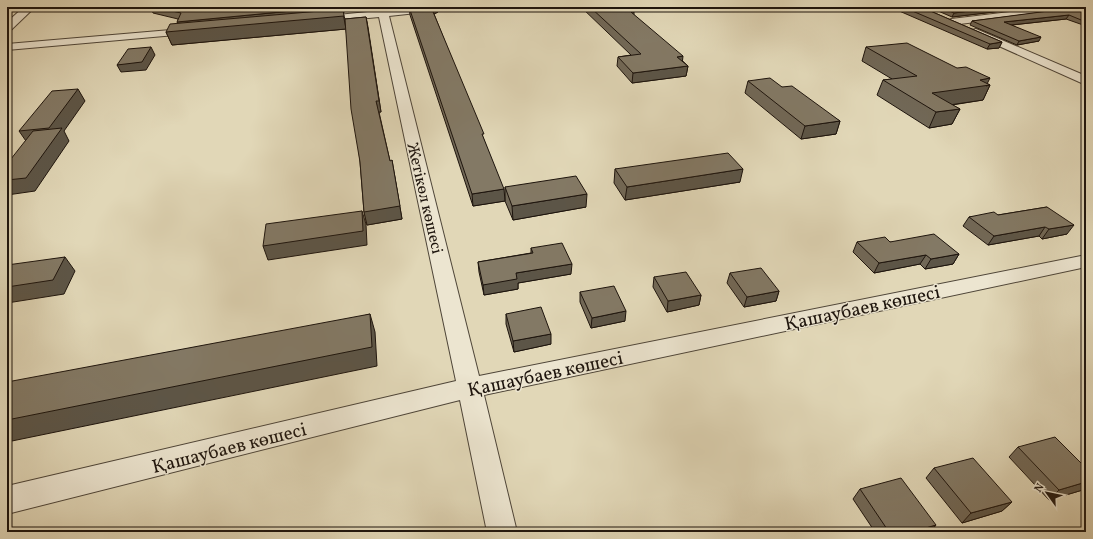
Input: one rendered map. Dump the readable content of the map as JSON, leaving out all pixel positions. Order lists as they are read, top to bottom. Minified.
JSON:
{"streets":{"street":["Жетікөл көшесі","Қашаубаев көшесі"]},"crossings":[["Жетікөл көшесі","Қашаубаев көшесі"]],"north":"top left"}
